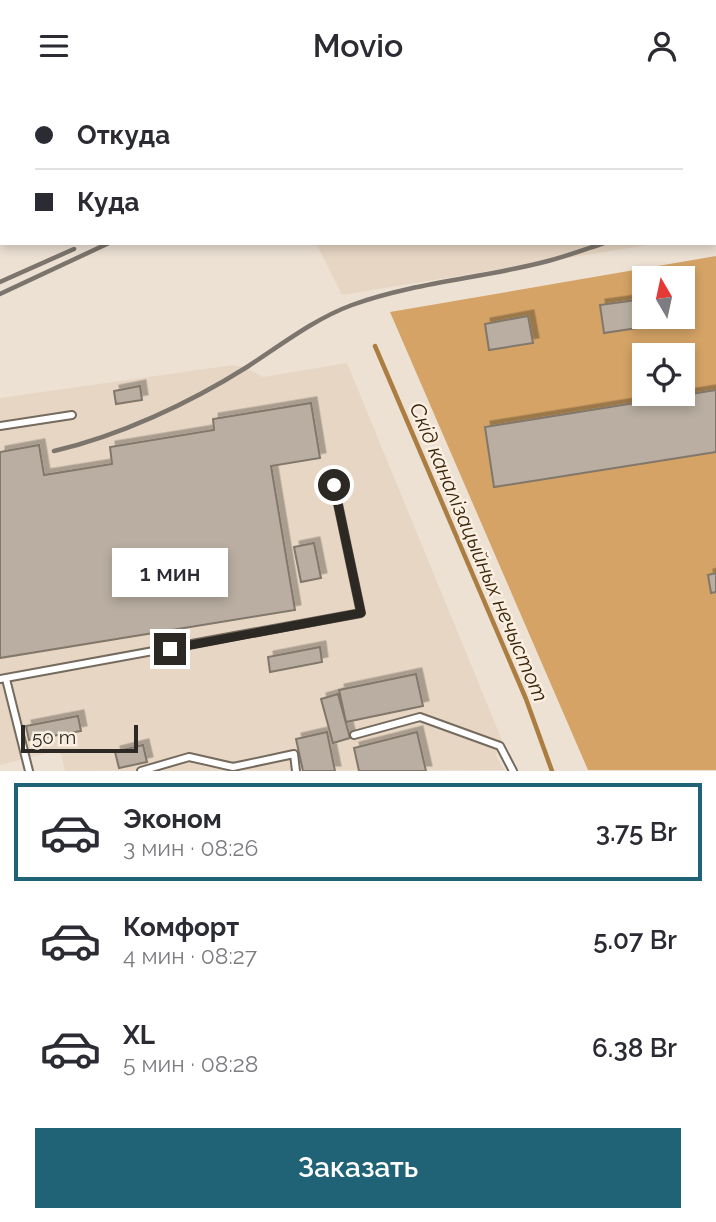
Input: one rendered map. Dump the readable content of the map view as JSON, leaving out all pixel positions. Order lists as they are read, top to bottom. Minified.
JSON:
{"water":["Скід каналізацыйных нечыстот"],"scale_bar":"50 m","north":"top","page":{"header":"Movio","banner":["Откуда","Куда"],"bubble":"1 мин","scale":"50 m","list":[{"name":"Эконом","note":"3 мин · 08:26","value":"3.75 Br"},{"name":"Комфорт","note":"4 мин · 08:27","value":"5.07 Br"},{"name":"XL","note":"5 мин · 08:28","value":"6.38 Br"}],"buttons":"Заказать"}}
